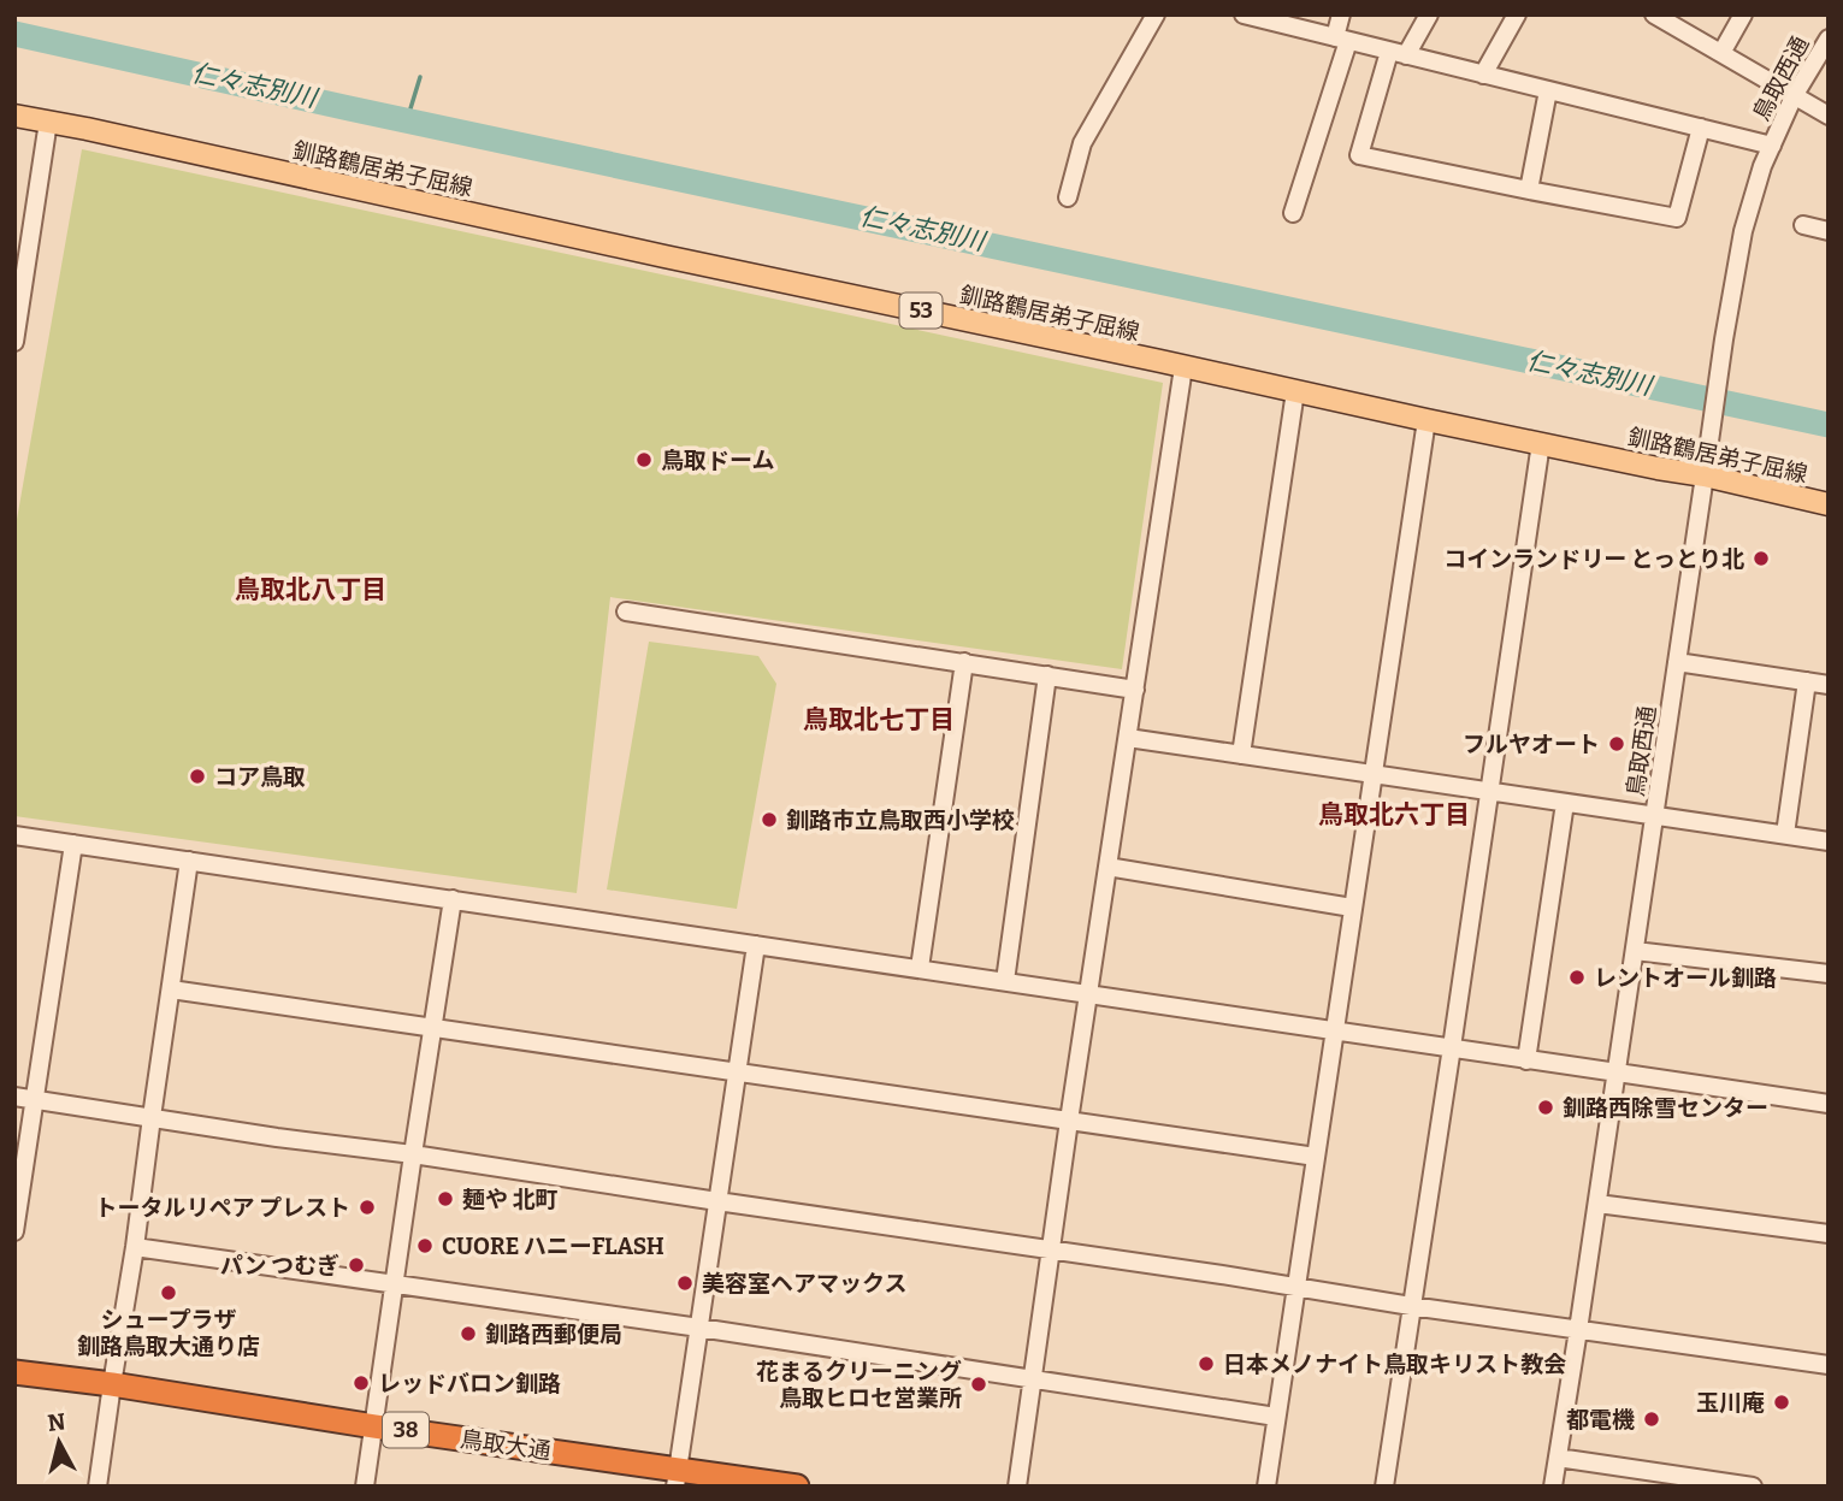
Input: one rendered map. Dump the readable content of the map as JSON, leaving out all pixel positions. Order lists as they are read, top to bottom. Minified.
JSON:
{"streets":{"highway":["38","鳥取大通"],"main road":["釧路鶴居弟子屈線","53"],"street":["鳥取西通"]},"crossings":[["鳥取西通","釧路鶴居弟子屈線"]],"districts":["鳥取北八丁目","鳥取北七丁目","鳥取北六丁目"],"water":["仁々志別川"],"places":["鳥取ドーム","コインランドリー とっとり北","フルヤオート","コア鳥取","釧路市立鳥取西小学校","レントオール釧路","釧路西除雪センター","麺や 北町","トータルリペア プレスト","CUORE ハニーFLASH","パン つむぎ","美容室ヘアマックス","シュープラザ 釧路鳥取大通り店","釧路西郵便局","日本メノナイト鳥取キリスト教会","レッドバロン釧路","花まるクリーニング 鳥取ヒロセ営業所","玉川庵","都電機"],"north":"top"}
